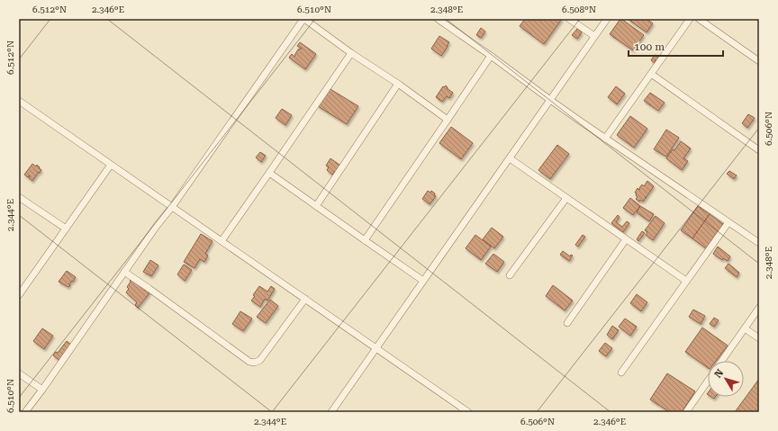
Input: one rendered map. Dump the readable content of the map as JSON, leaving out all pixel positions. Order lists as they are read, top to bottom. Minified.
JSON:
{"scale_bar":"100 m","north":"top left","coordinates":["6.512°N","2.346°E","6.510°N","2.348°E","6.508°N","6.506°N","2.344°E"]}
